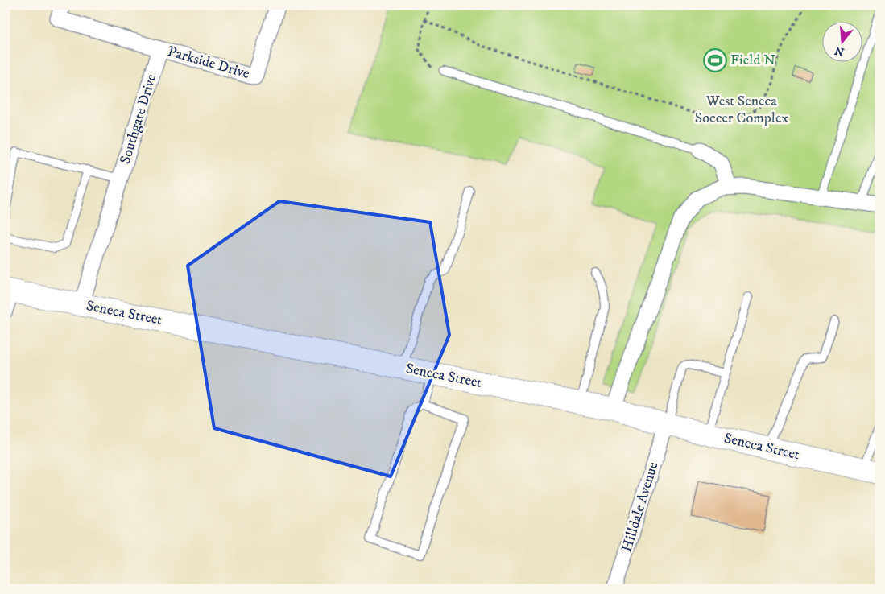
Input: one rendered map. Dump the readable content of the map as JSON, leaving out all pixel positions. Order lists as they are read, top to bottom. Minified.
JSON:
{"streets":{"street":["Parkside Drive","Southgate Drive","Seneca Street","Hilldale Avenue"]},"crossings":[["Parkside Drive","Southgate Drive"],["Southgate Drive","Seneca Street"],["Seneca Street","Hilldale Avenue"]],"parks":["West Seneca Soccer Complex"],"places":{"sports":["Field N"]},"north":"bottom"}
